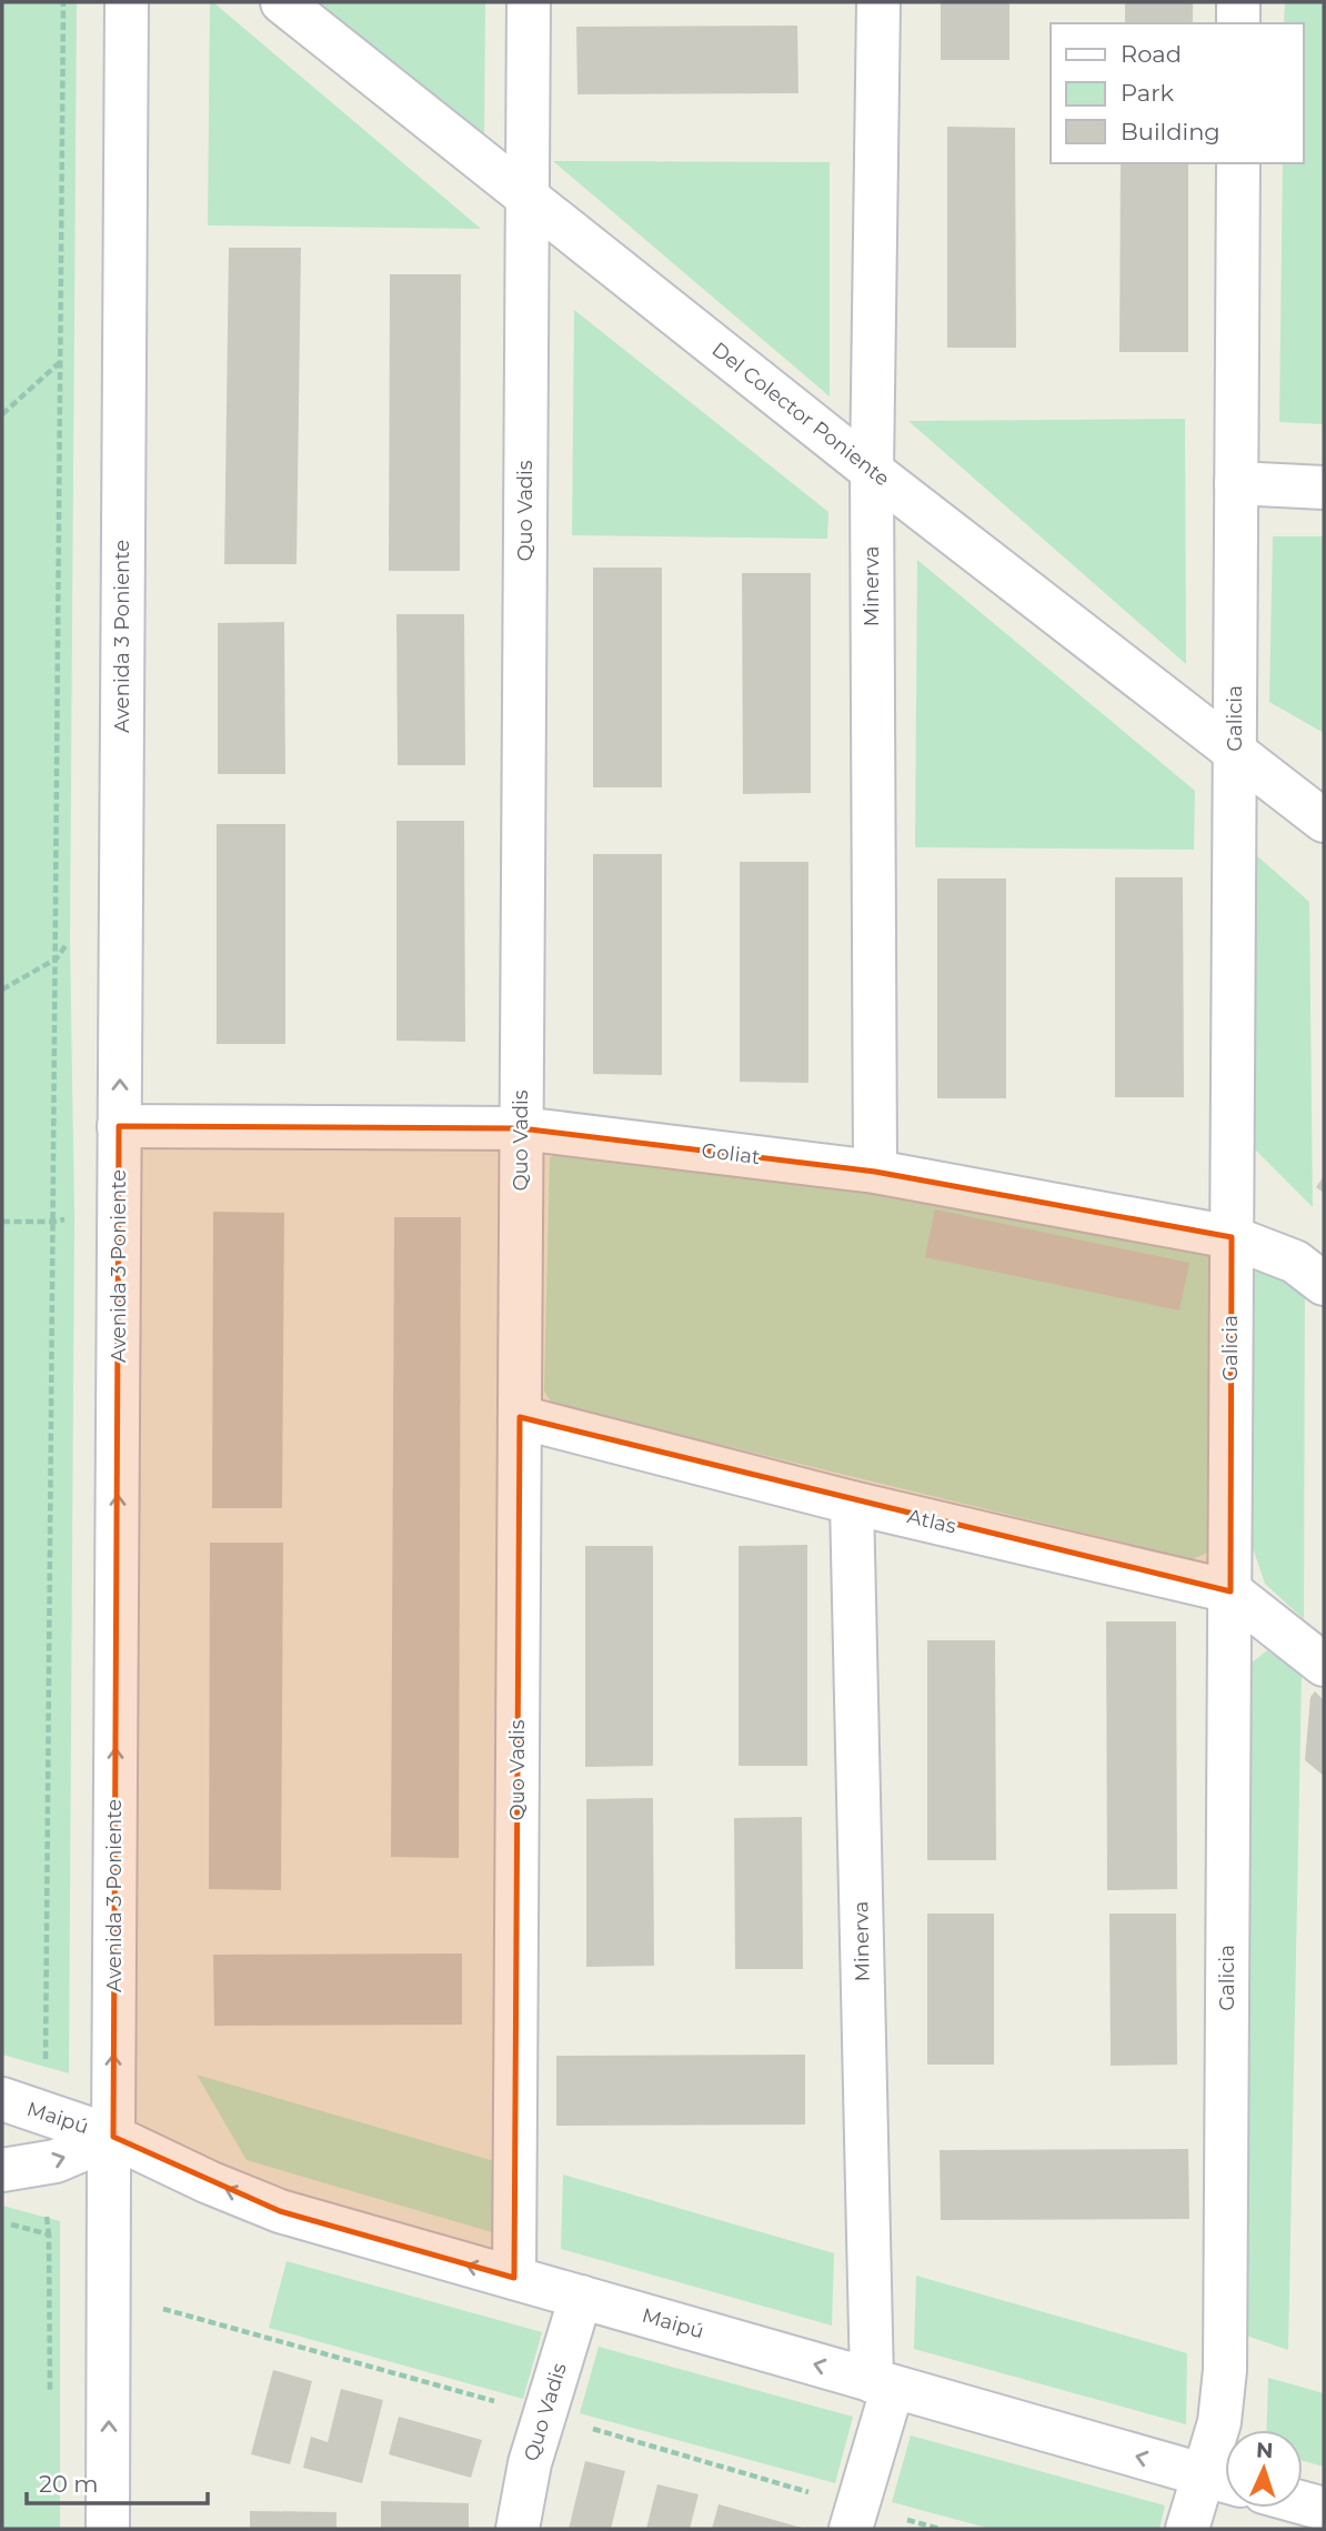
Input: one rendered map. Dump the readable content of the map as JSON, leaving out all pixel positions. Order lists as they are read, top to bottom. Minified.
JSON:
{"streets":{"street":["Del Colector Poniente","Quo Vadis","Minerva","Avenida 3 Poniente","Galicia","Goliat","Atlas","Maipú"]},"crossings":[["Del Colector Poniente","Quo Vadis"],["Del Colector Poniente","Minerva"],["Del Colector Poniente","Galicia"],["Quo Vadis","Goliat"],["Quo Vadis","Atlas"],["Quo Vadis","Maipú"],["Minerva","Goliat"],["Minerva","Atlas"],["Minerva","Maipú"],["Avenida 3 Poniente","Goliat"],["Avenida 3 Poniente","Maipú"],["Galicia","Goliat"],["Galicia","Atlas"],["Galicia","Maipú"]],"one_way":["Avenida 3 Poniente","Maipú"],"legend":["Road","Park","Building"],"scale_bar":"20 m","north":"top"}
